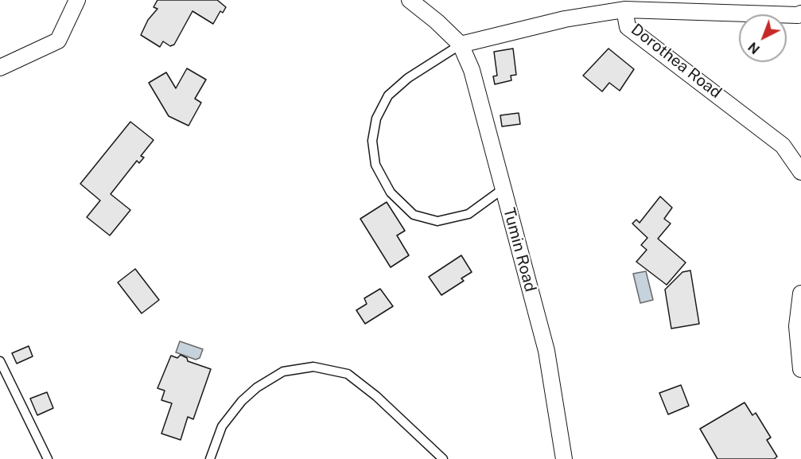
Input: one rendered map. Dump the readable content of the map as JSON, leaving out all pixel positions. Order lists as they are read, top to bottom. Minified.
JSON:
{"streets":{"street":["Dorothea Road","Tumin Road"]},"crossings":[["Dorothea Road","Tumin Road"]],"north":"bottom left"}
